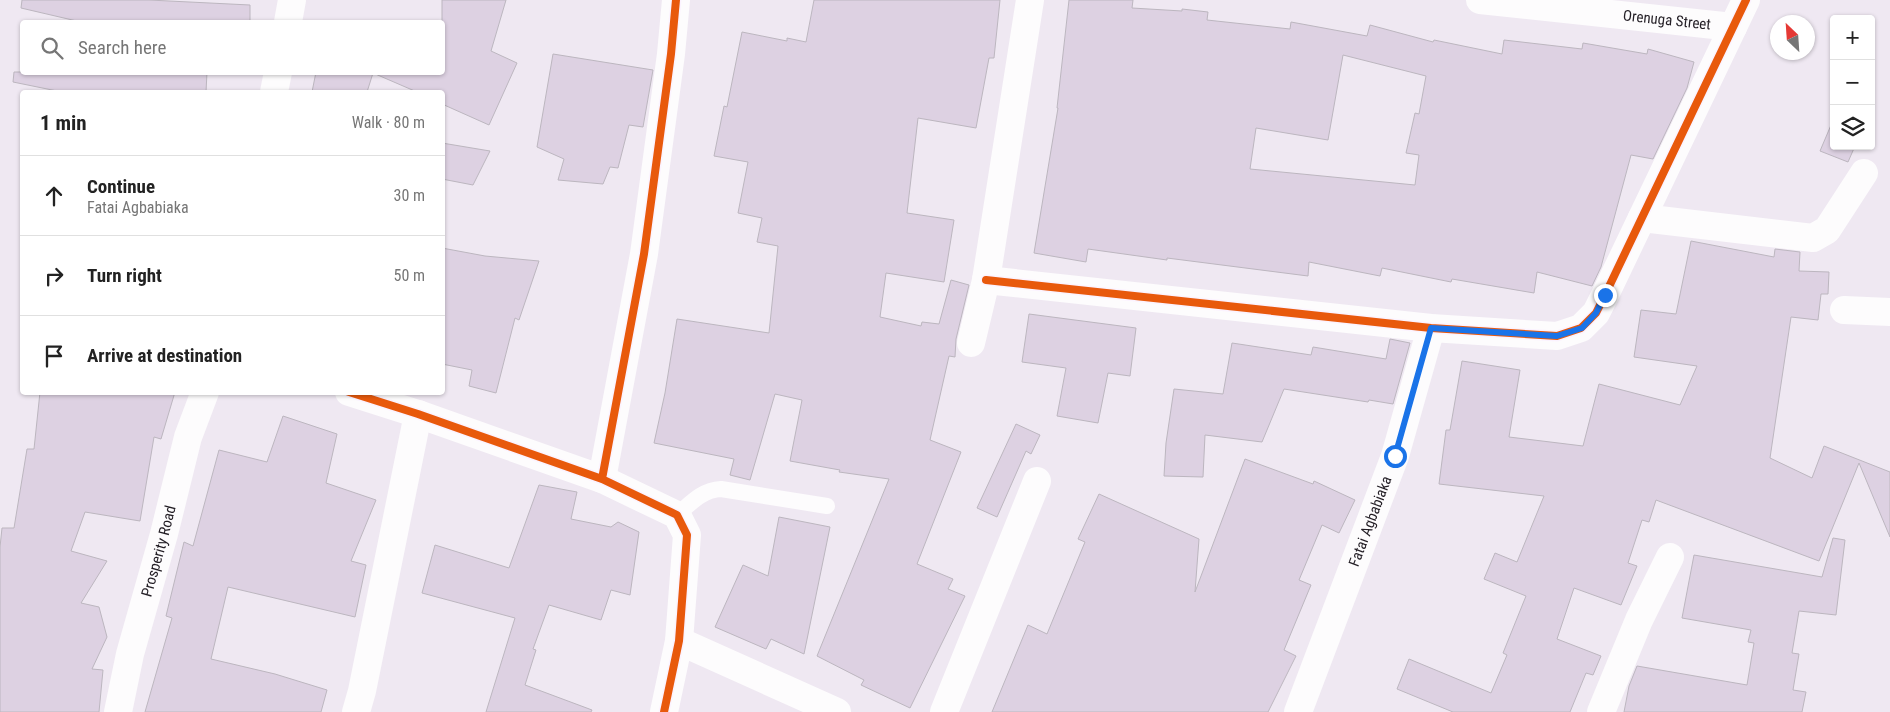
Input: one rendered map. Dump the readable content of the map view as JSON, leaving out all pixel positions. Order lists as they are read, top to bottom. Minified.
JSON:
{"streets":{"street":["Orenuga Street","Fatai Agbabiaka","Prosperity Road"]},"north":"top left","page":{"map_buttons":["+","−"],"search":"Search here","heading":["1 min","Walk · 80 m"],"list":[["Continue","Fatai Agbabiaka","30 m"],["Turn right","50 m"],"Arrive at destination"]}}
